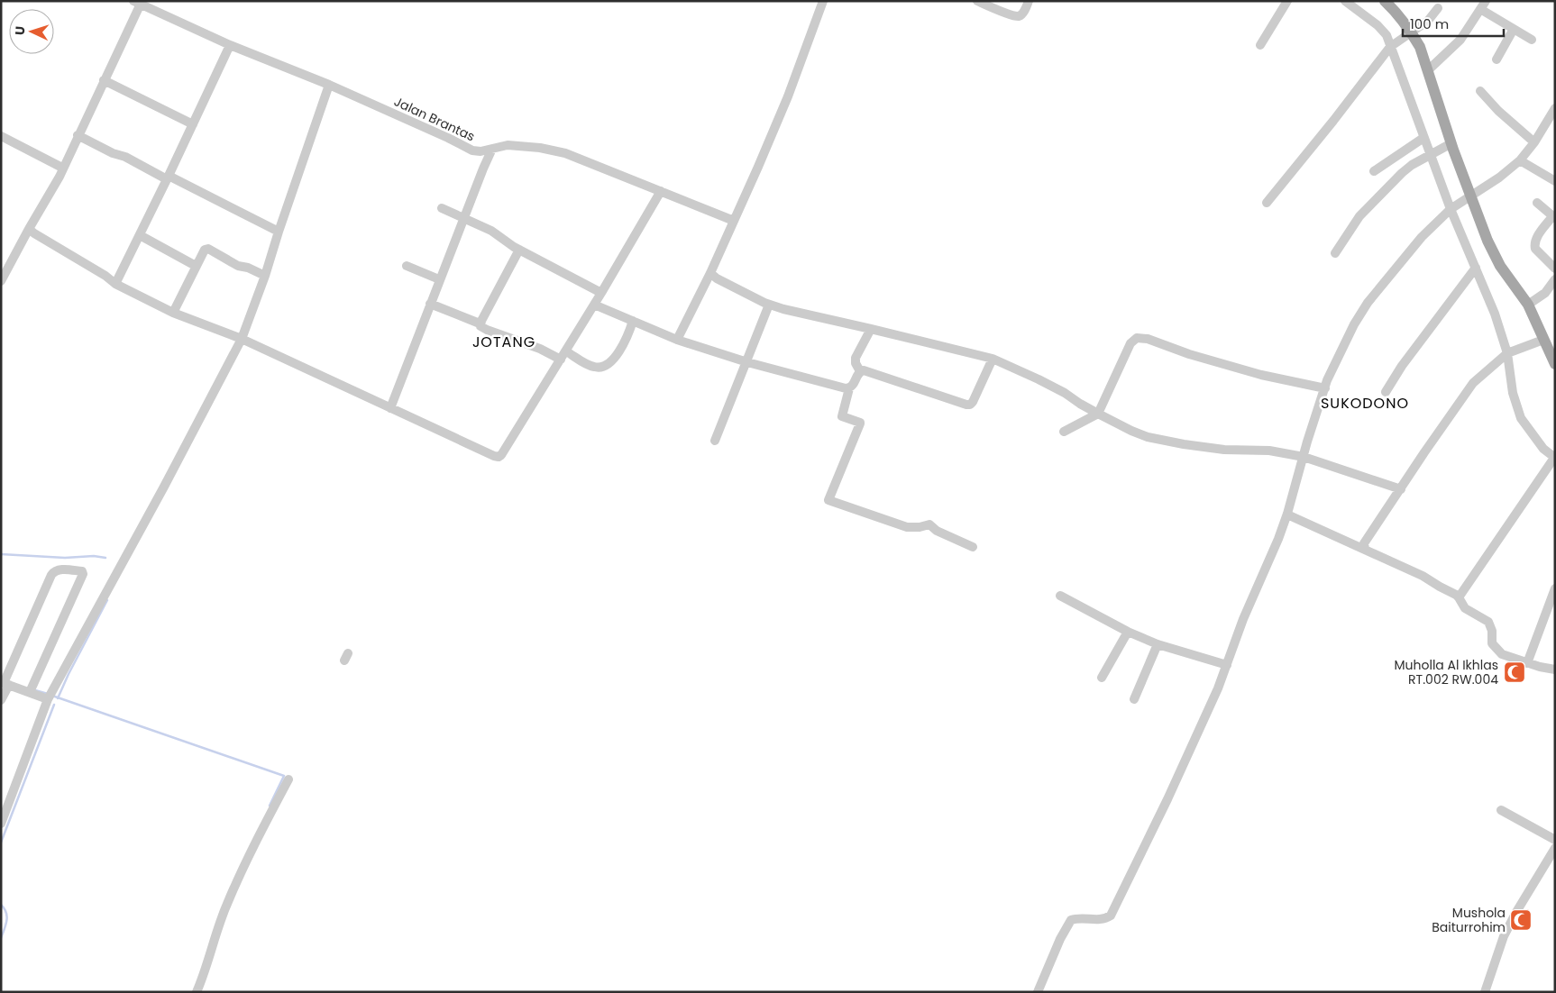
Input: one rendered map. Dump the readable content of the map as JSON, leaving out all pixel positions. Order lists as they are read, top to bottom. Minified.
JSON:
{"streets":{"street":["Jalan Brantas"]},"districts":["JOTANG","SUKODONO"],"places":{"mosque":["Muholla Al Ikhlas RT.002 RW.004","Mushola Baiturrohim"]},"scale_bar":"100 m","north":"left"}
